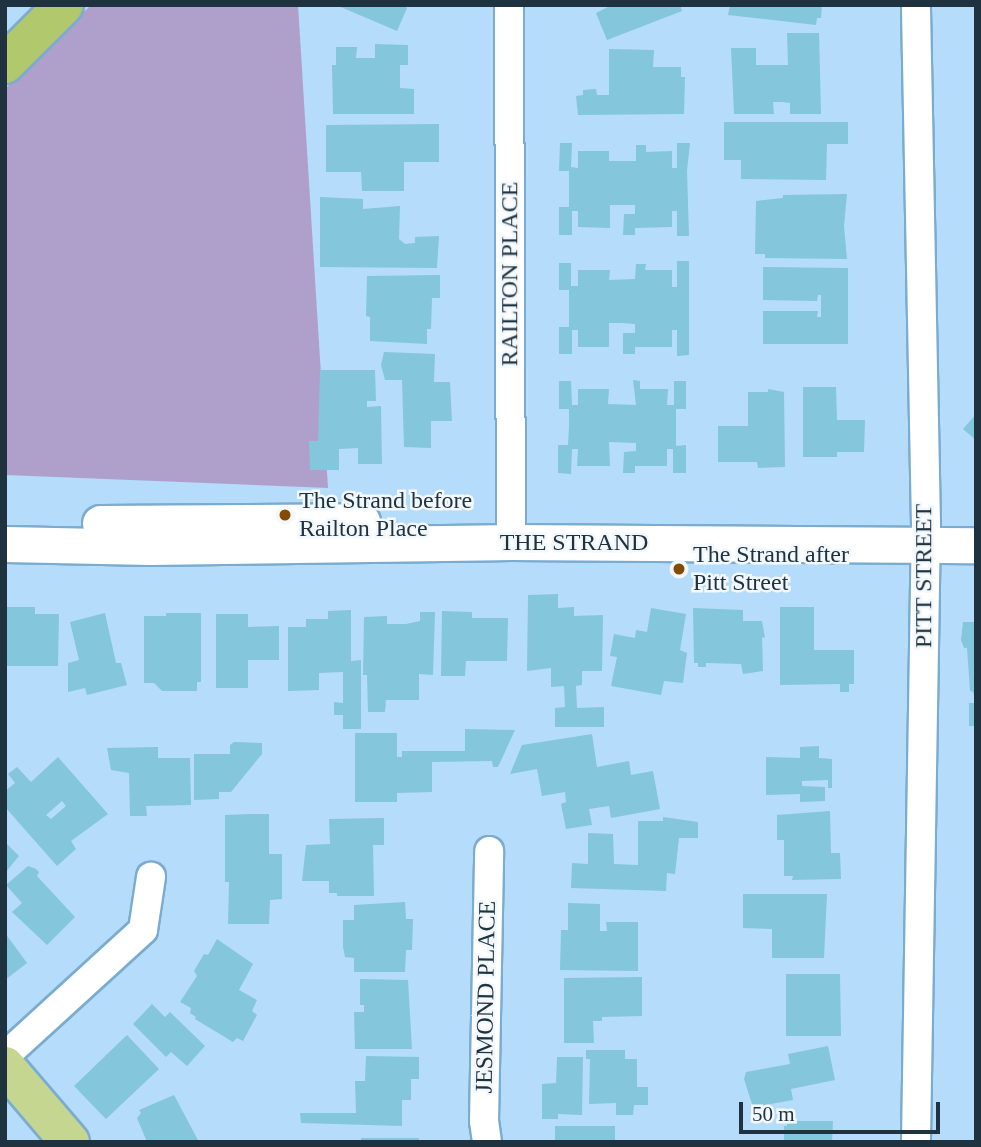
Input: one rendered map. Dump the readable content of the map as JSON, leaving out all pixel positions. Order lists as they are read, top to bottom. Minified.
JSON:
{"streets":{"street":["RAILTON PLACE","THE STRAND","PITT STREET","JESMOND PLACE"]},"crossings":[["RAILTON PLACE","THE STRAND"],["THE STRAND","PITT STREET"]],"places":["The Strand before Railton Place","The Strand after Pitt Street"],"scale_bar":"50 m"}
